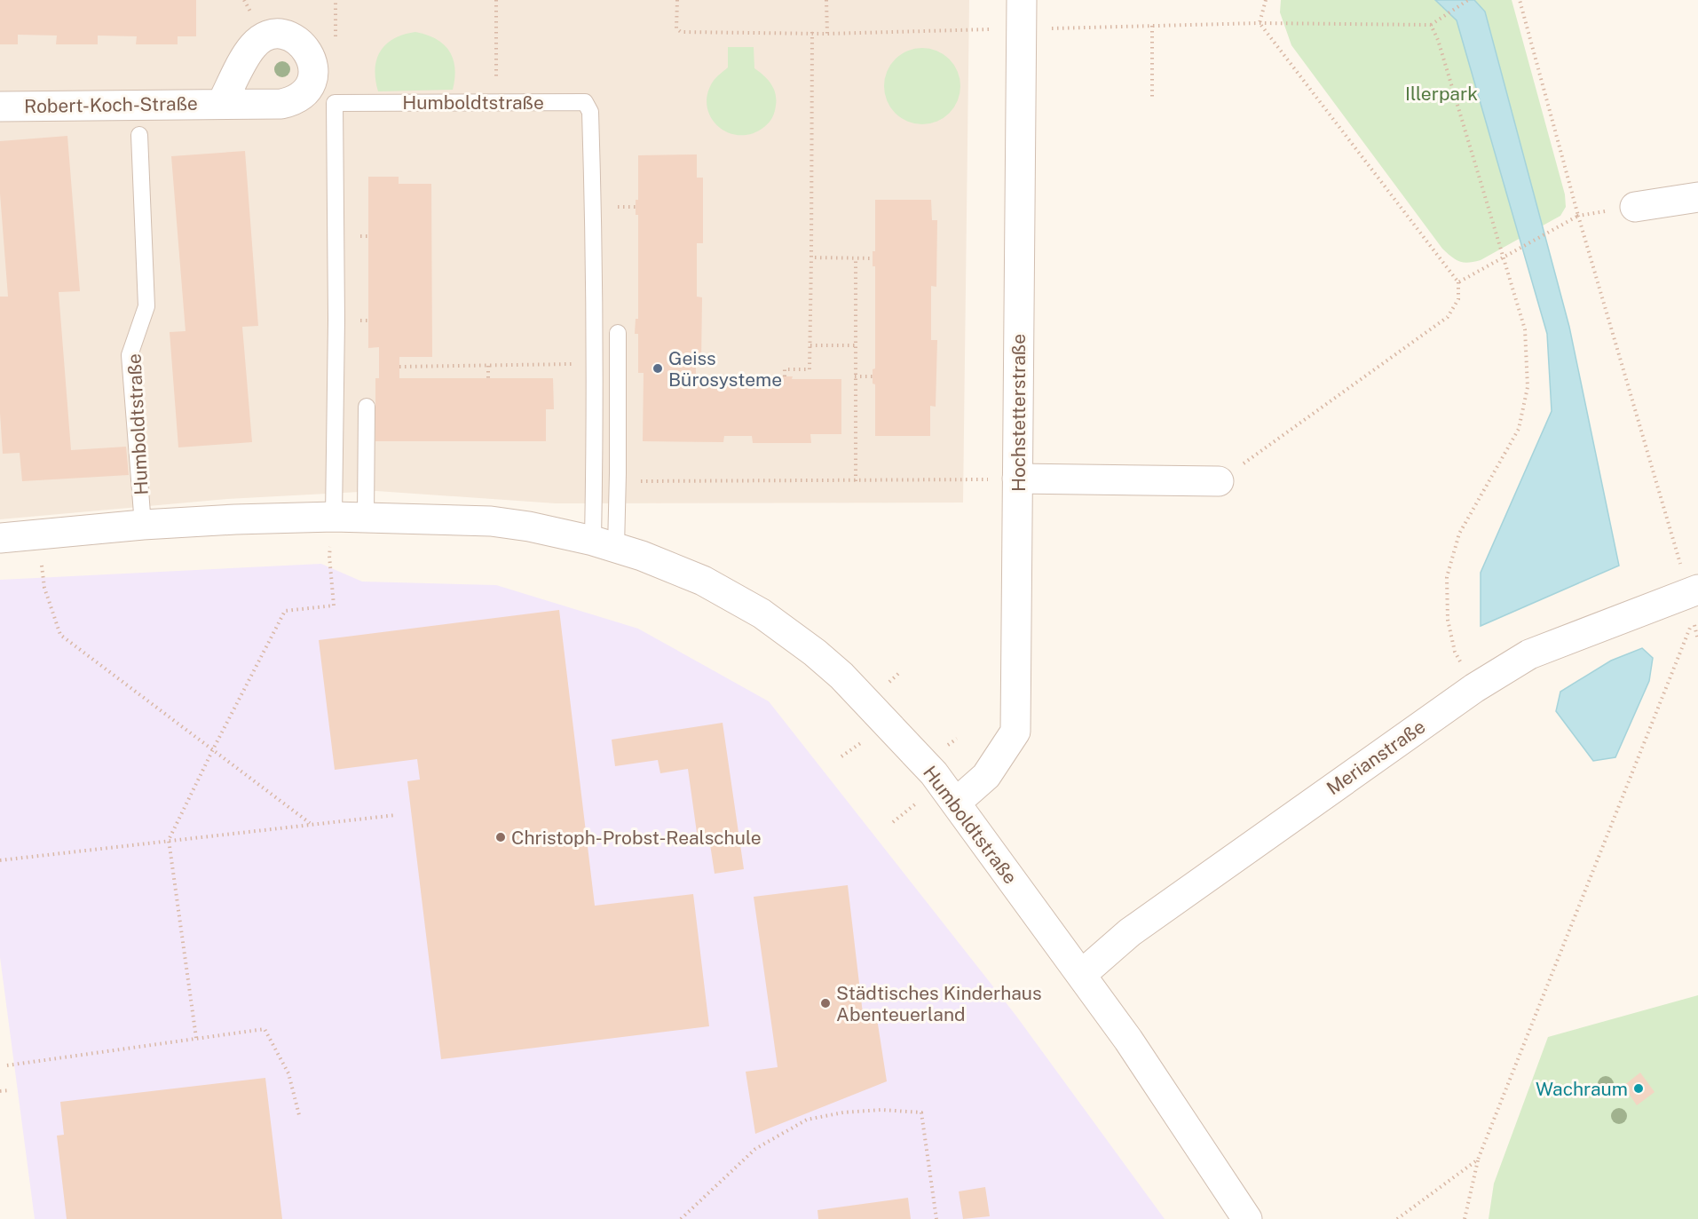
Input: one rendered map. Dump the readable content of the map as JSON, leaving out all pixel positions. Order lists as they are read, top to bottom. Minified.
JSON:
{"streets":{"street":["Humboldtstraße","Robert-Koch-Straße","Hochstetterstraße","Merianstraße"]},"crossings":[["Humboldtstraße","Hochstetterstraße"],["Humboldtstraße","Merianstraße"]],"parks":["Illerpark"],"places":["Geiss Bürosysteme","Christoph-Probst-Realschule","Städtisches Kinderhaus Abenteuerland","Wachraum"]}
